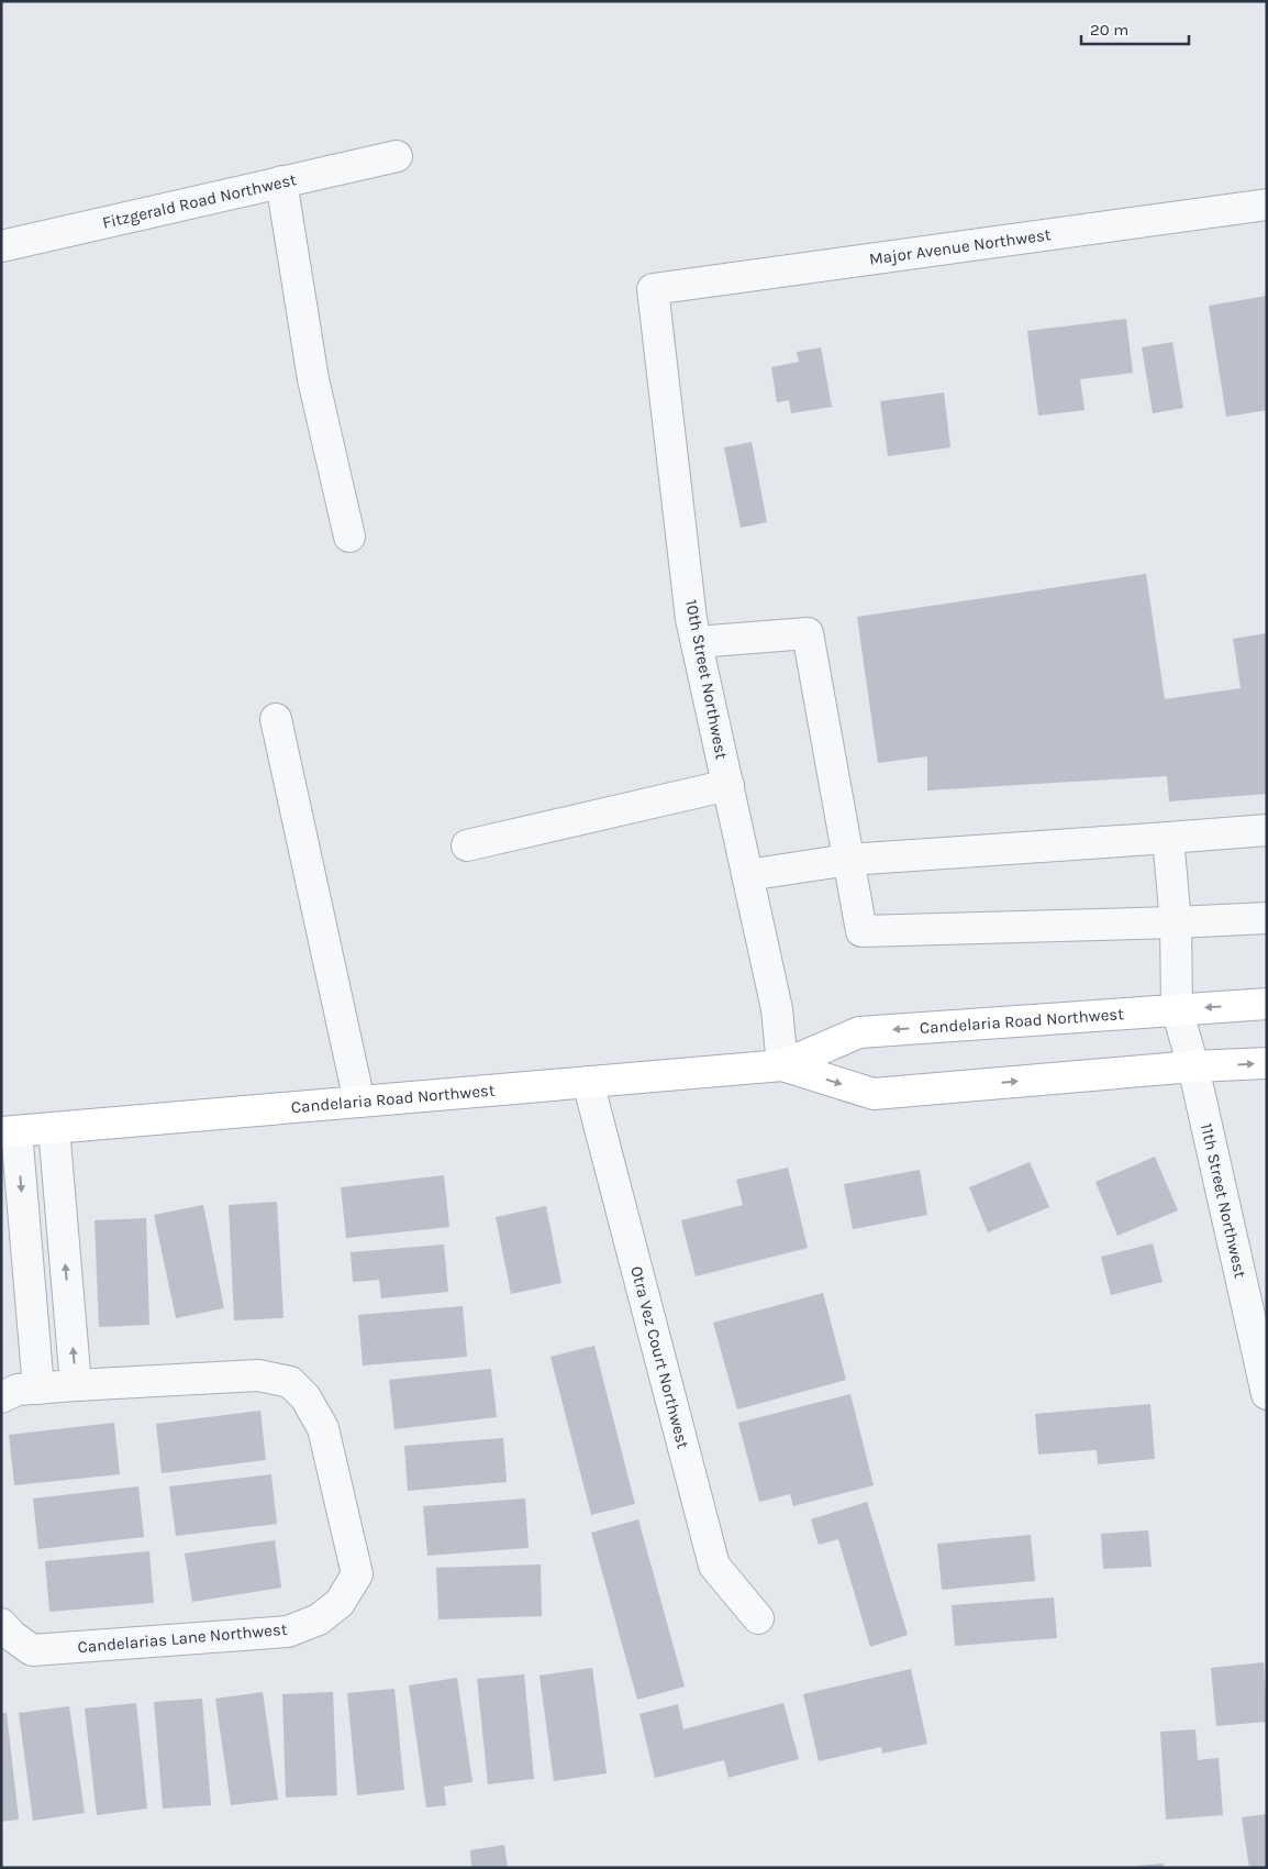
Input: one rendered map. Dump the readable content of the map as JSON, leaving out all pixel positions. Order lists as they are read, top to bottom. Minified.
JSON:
{"streets":{"main road":["Candelaria Road Northwest"],"street":["Fitzgerald Road Northwest","Major Avenue Northwest","10th Street Northwest","11th Street Northwest","Otra Vez Court Northwest","Candelarias Lane Northwest"]},"crossings":[["Major Avenue Northwest","10th Street Northwest"],["10th Street Northwest","Candelaria Road Northwest"],["Candelaria Road Northwest","11th Street Northwest"],["Candelaria Road Northwest","Otra Vez Court Northwest"]],"scale_bar":"20 m"}
